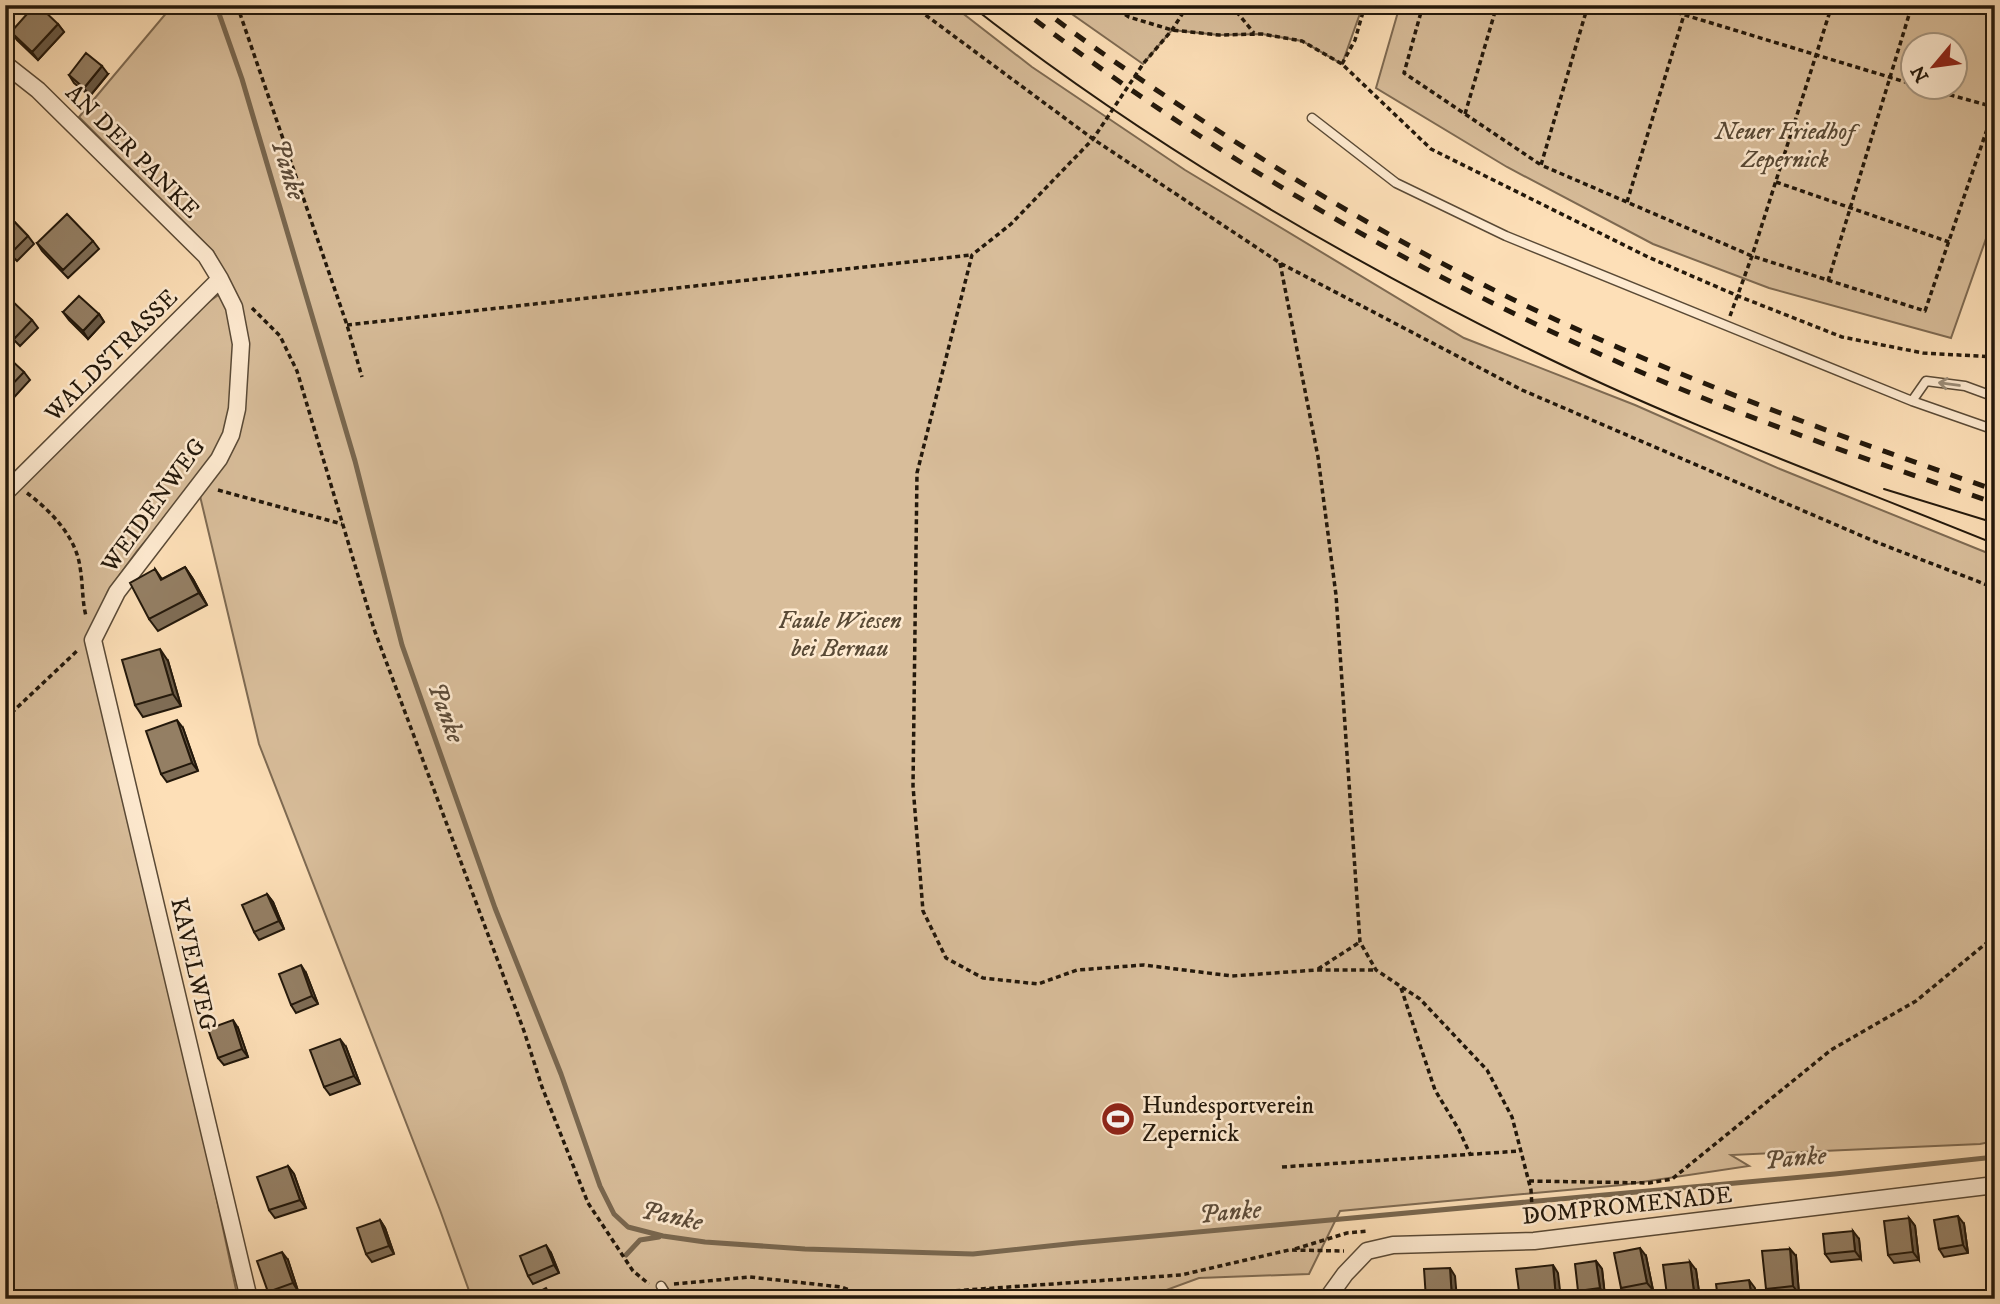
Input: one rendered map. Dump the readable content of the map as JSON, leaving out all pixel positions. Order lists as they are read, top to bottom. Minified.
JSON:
{"streets":{"street":["AN DER PANKE","WALDSTRASSE","WEIDENWEG","KAVELWEG","DOMPROMENADE"]},"crossings":[["AN DER PANKE","WALDSTRASSE"],["AN DER PANKE","WEIDENWEG"],["WALDSTRASSE","WEIDENWEG"],["WEIDENWEG","KAVELWEG"]],"water":["Panke"],"parks":["Neuer Friedhof Zepernick","Faule Wiesen bei Bernau"],"places":{"sports":["Hundesportverein Zepernick"]},"north":"bottom left"}
